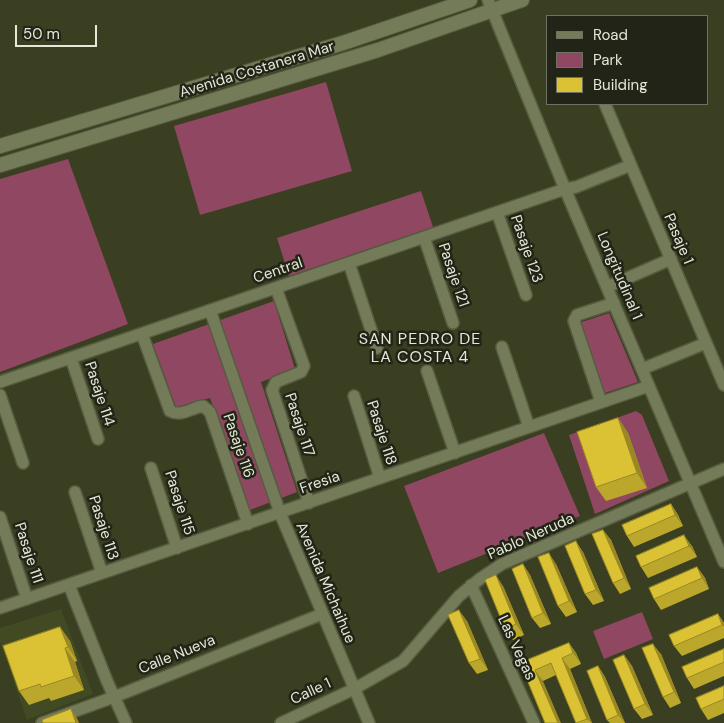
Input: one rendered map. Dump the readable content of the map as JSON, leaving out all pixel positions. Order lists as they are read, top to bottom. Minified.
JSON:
{"streets":{"main road":["Avenida Costanera Mar"],"street":["Pasaje 1","Pasaje 123","Central","Pasaje 121","Longitudinal 1","Pasaje 114","Pasaje 117","Pasaje 118","Pasaje 116","Fresia","Pasaje 115","Pasaje 113","Pablo Neruda","Pasaje 111","Avenida Michaihue","Las Vegas","Calle Nueva","Calle 1"]},"crossings":[["Avenida Costanera Mar","Longitudinal 1"],["Pasaje 1","Central"],["Pasaje 123","Central"],["Central","Pasaje 121"],["Central","Longitudinal 1"],["Central","Pasaje 114"],["Central","Pasaje 117"],["Central","Pasaje 116"],["Central","Avenida Michaihue"],["Longitudinal 1","Fresia"],["Longitudinal 1","Pablo Neruda"],["Pasaje 117","Fresia"],["Pasaje 118","Fresia"],["Pasaje 116","Fresia"],["Fresia","Pasaje 115"],["Fresia","Pasaje 113"],["Fresia","Pasaje 111"],["Fresia","Avenida Michaihue"],["Pablo Neruda","Avenida Michaihue"],["Pablo Neruda","Las Vegas"],["Pablo Neruda","Calle 1"],["Avenida Michaihue","Calle Nueva"],["Avenida Michaihue","Calle 1"]],"districts":["SAN PEDRO DE LA COSTA 4"],"legend":["Road","Park","Building"],"scale_bar":"50 m"}
